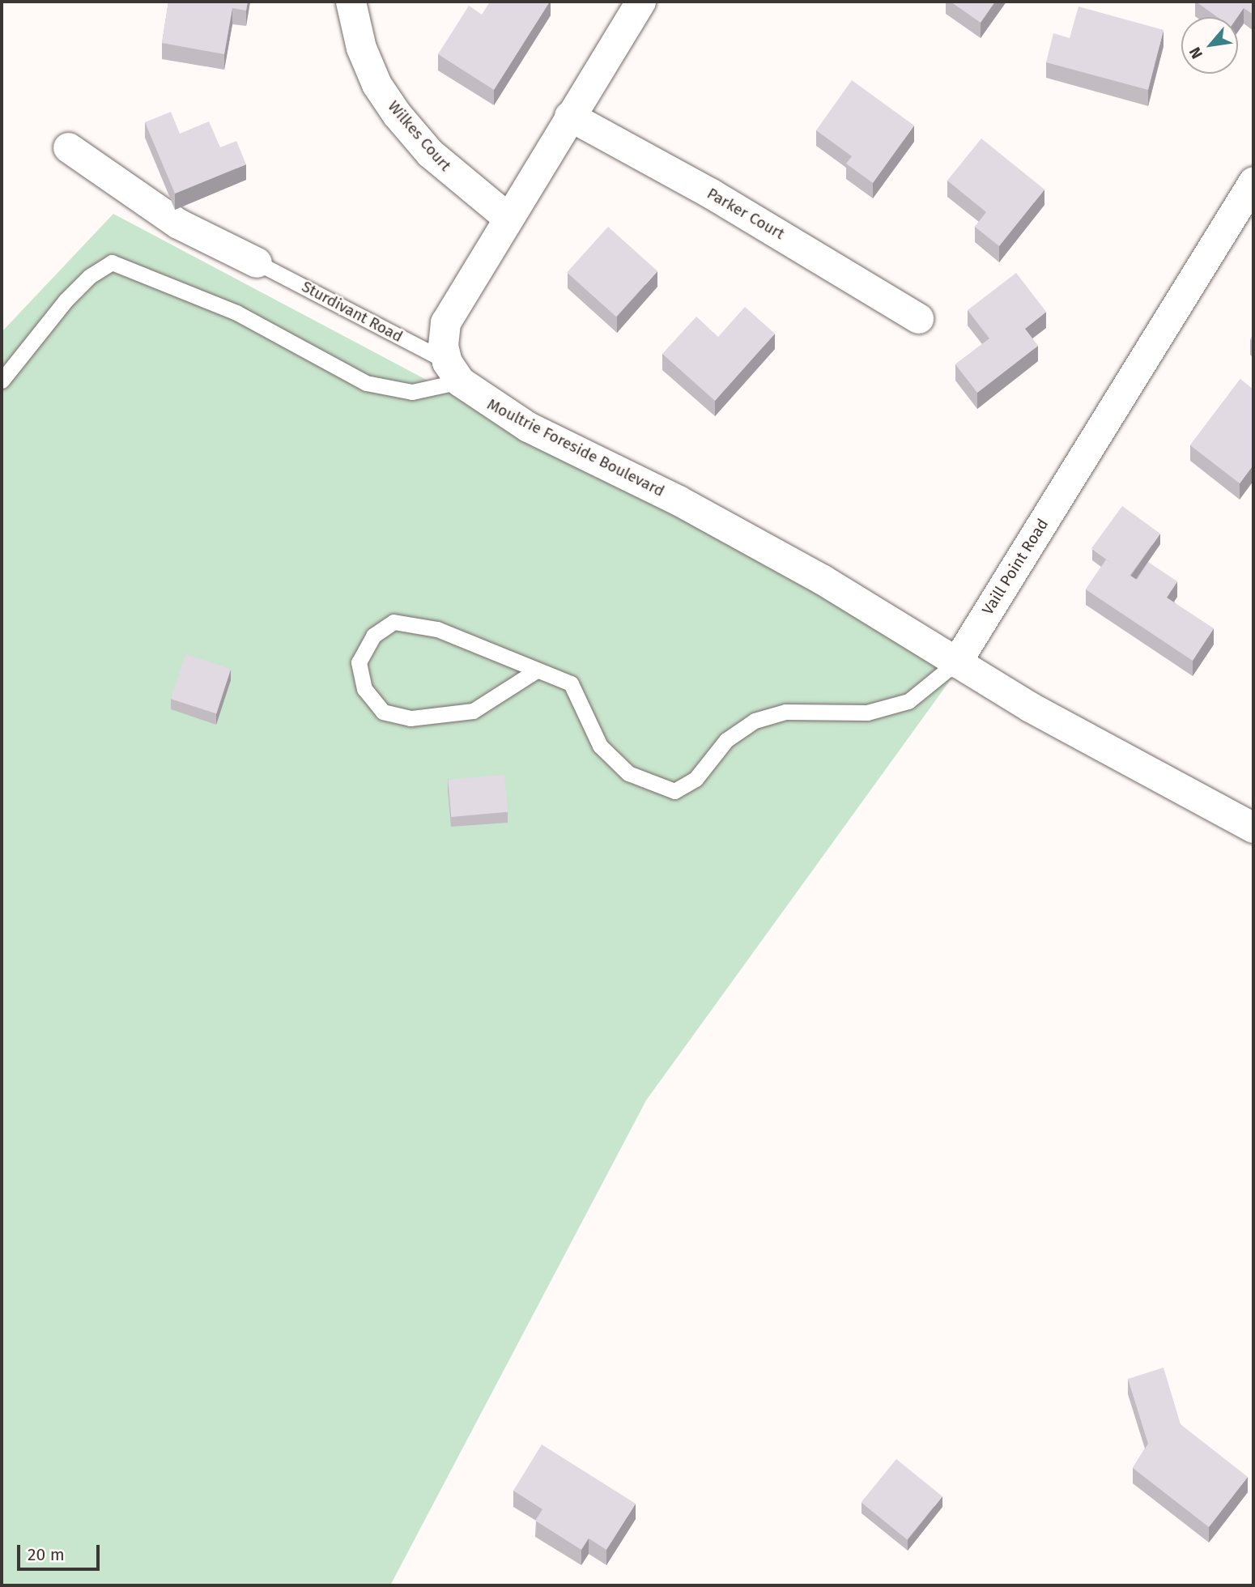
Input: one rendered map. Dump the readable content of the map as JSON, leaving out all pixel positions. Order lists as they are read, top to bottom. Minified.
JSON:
{"streets":{"street":["Wilkes Court","Parker Court","Moultrie Foreside Boulevard","Vaill Point Road"],"lane":["Sturdivant Road"]},"crossings":[["Sturdivant Road","Moultrie Foreside Boulevard"],["Moultrie Foreside Boulevard","Vaill Point Road"]],"scale_bar":"20 m","north":"bottom left"}
